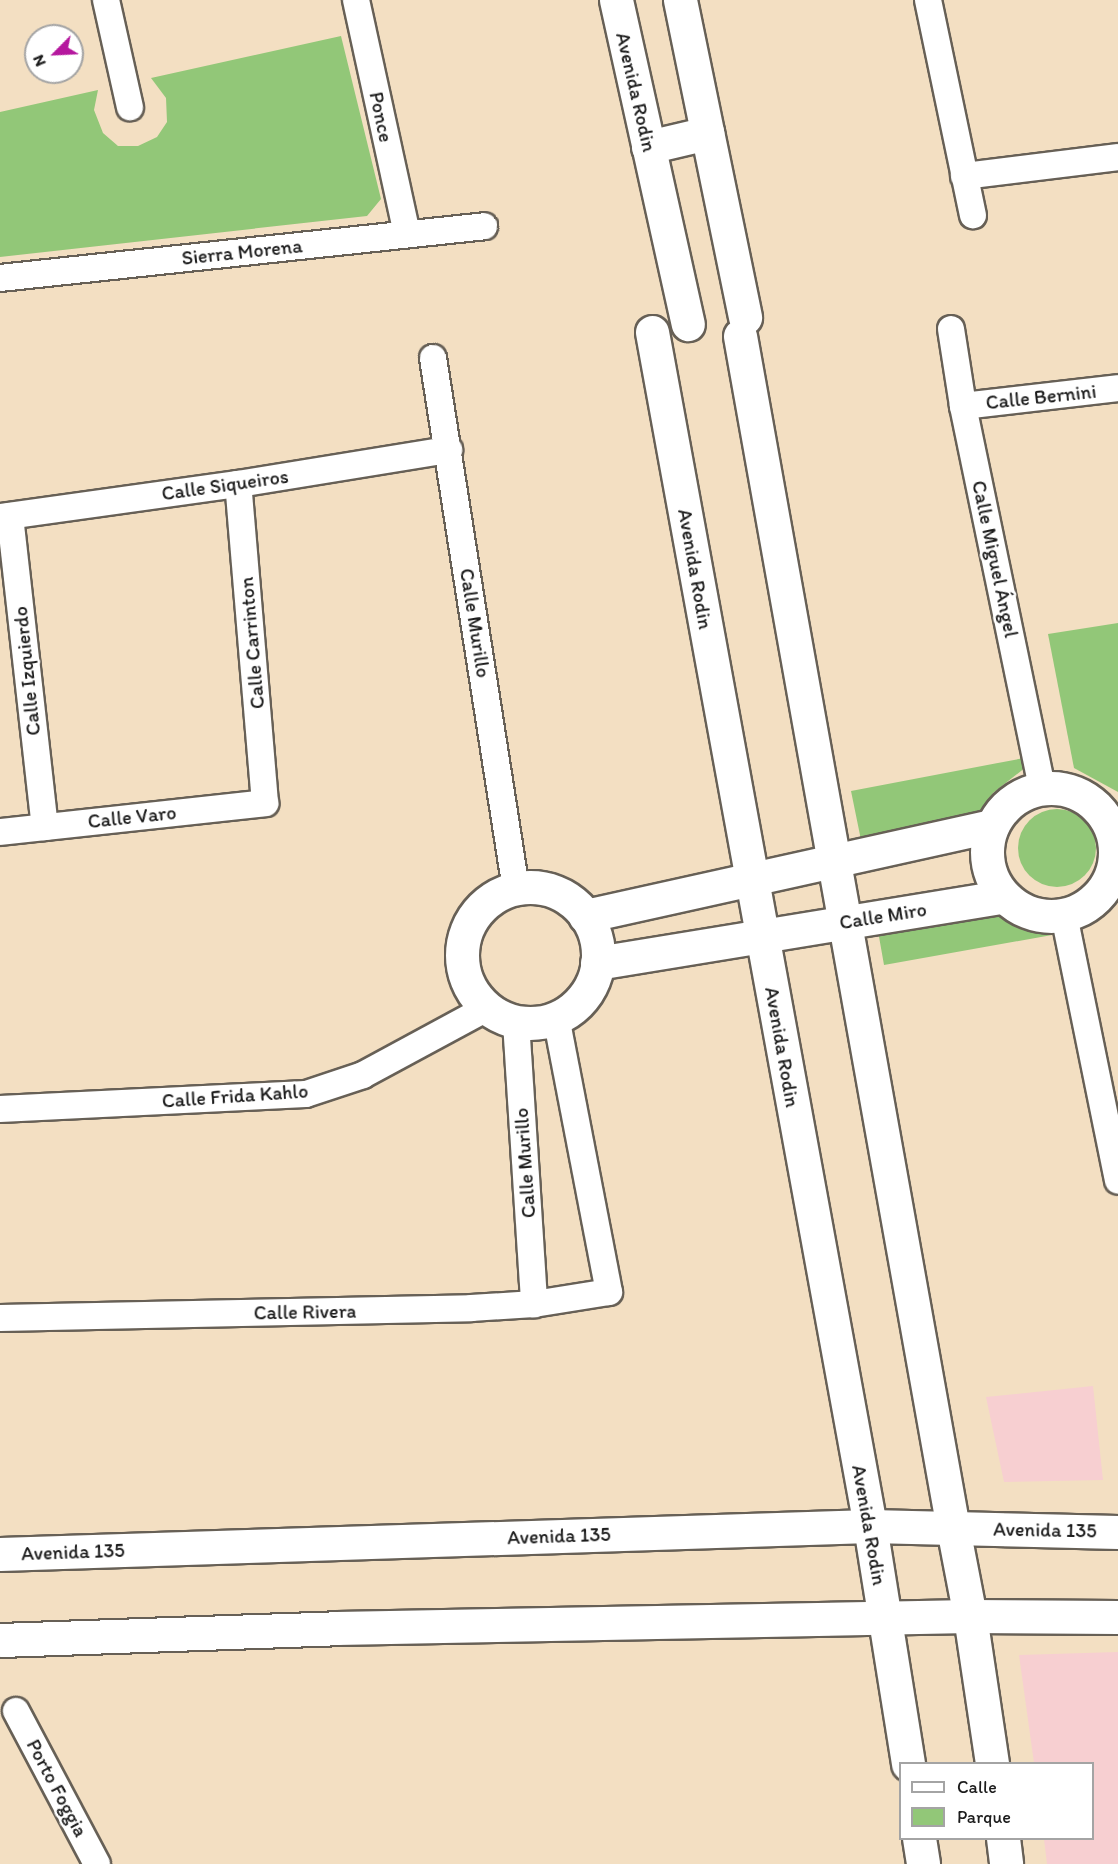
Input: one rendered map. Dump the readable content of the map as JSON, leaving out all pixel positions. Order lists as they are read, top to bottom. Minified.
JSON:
{"streets":{"street":["Avenida Rodin","Ponce","Sierra Morena","Calle Bernini","Calle Siqueiros","Calle Miguel Ángel","Calle Murillo","Calle Carrinton","Calle Izquierdo","Calle Varo","Calle Miro","Calle Frida Kahlo","Calle Rivera","Avenida 135","Porto Foggia"]},"crossings":[["Avenida Rodin","Calle Miro"],["Avenida Rodin","Avenida 135"],["Ponce","Sierra Morena"],["Calle Bernini","Calle Miguel Ángel"],["Calle Siqueiros","Calle Murillo"],["Calle Siqueiros","Calle Carrinton"],["Calle Siqueiros","Calle Izquierdo"],["Calle Miguel Ángel","Calle Miro"],["Calle Murillo","Calle Frida Kahlo"],["Calle Murillo","Calle Rivera"],["Calle Carrinton","Calle Varo"],["Calle Izquierdo","Calle Varo"],["Calle Frida Kahlo","Calle Rivera"]],"legend":["Calle","Parque"],"north":"bottom left"}
